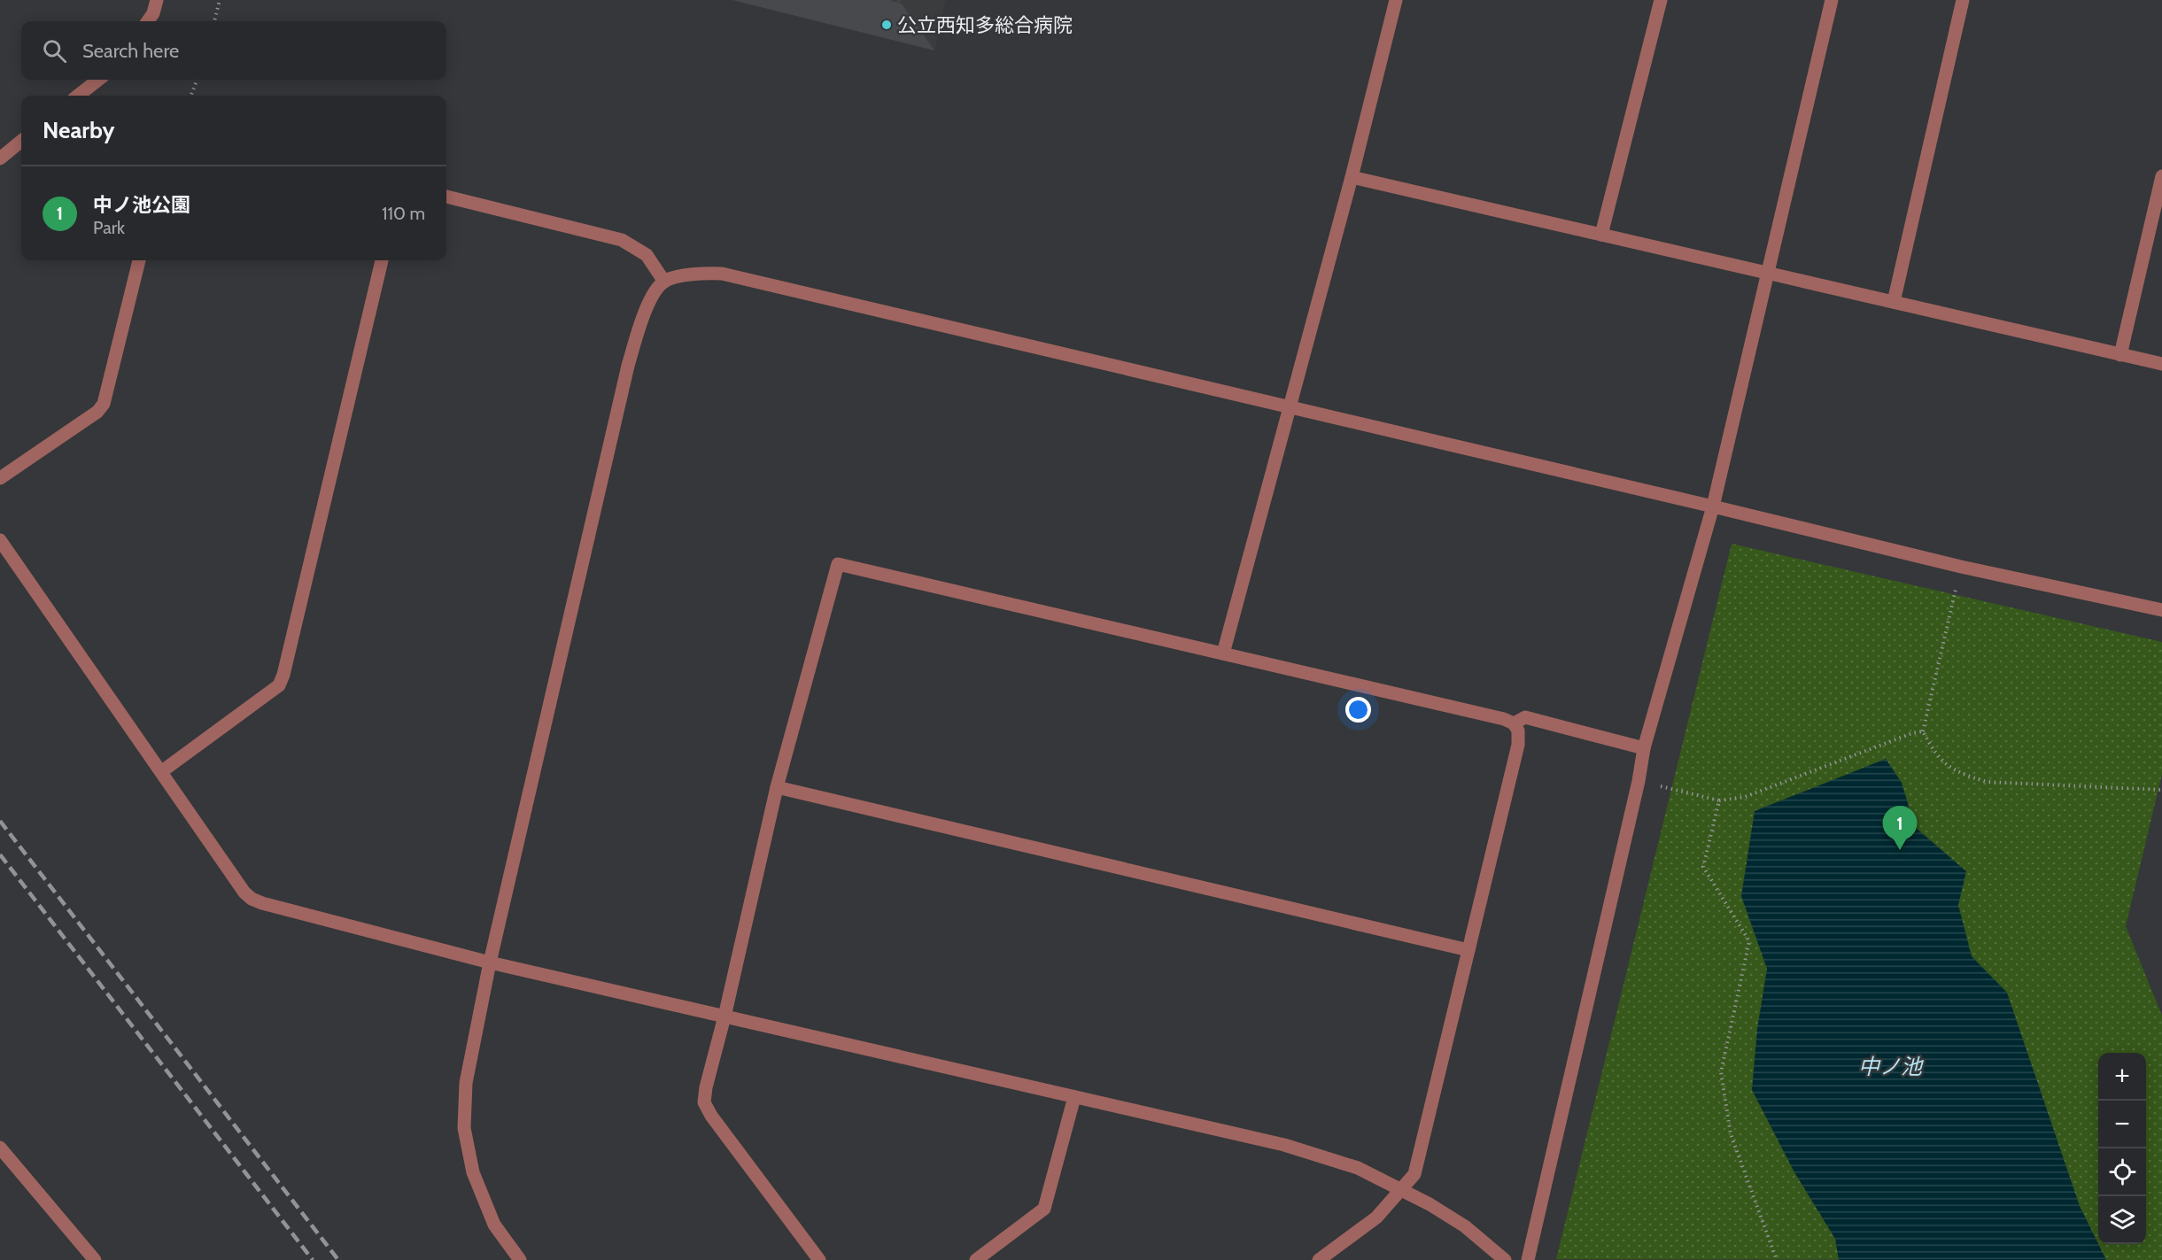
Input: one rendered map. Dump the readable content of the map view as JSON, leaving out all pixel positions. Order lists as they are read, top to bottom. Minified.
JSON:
{"water":["中ノ池"],"places":["公立西知多総合病院"],"page":{"search":"Search here","heading":"Nearby","list":[{"mark":"1","name":"中ノ池公園","note":"Park","value":"110 m"}],"pins":"1","map_buttons":["+","−"]}}
